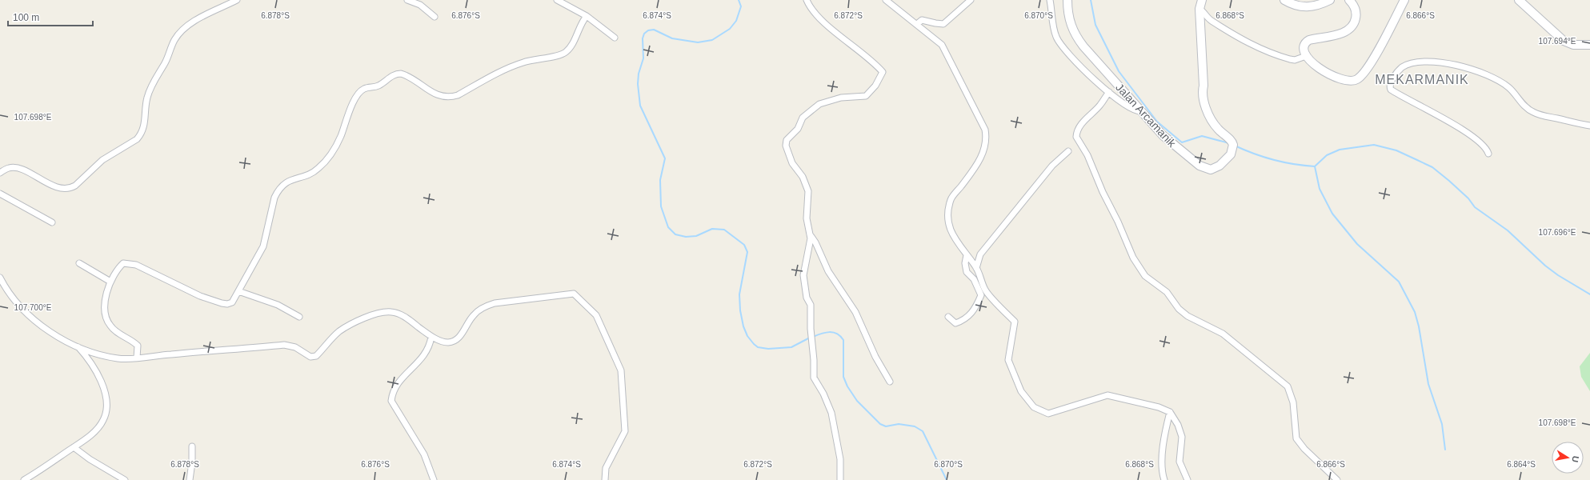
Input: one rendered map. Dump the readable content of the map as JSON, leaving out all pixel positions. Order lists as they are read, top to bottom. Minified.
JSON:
{"streets":{"street":["Jalan Arcamanik"]},"districts":["MEKARMANIK"],"scale_bar":"100 m","north":"right","coordinates":["6.878°S","6.876°S","6.874°S","6.872°S","6.870°S","6.868°S","6.866°S","107.694°E","107.698°E","107.696°E","107.700°E","6.864°S"]}
